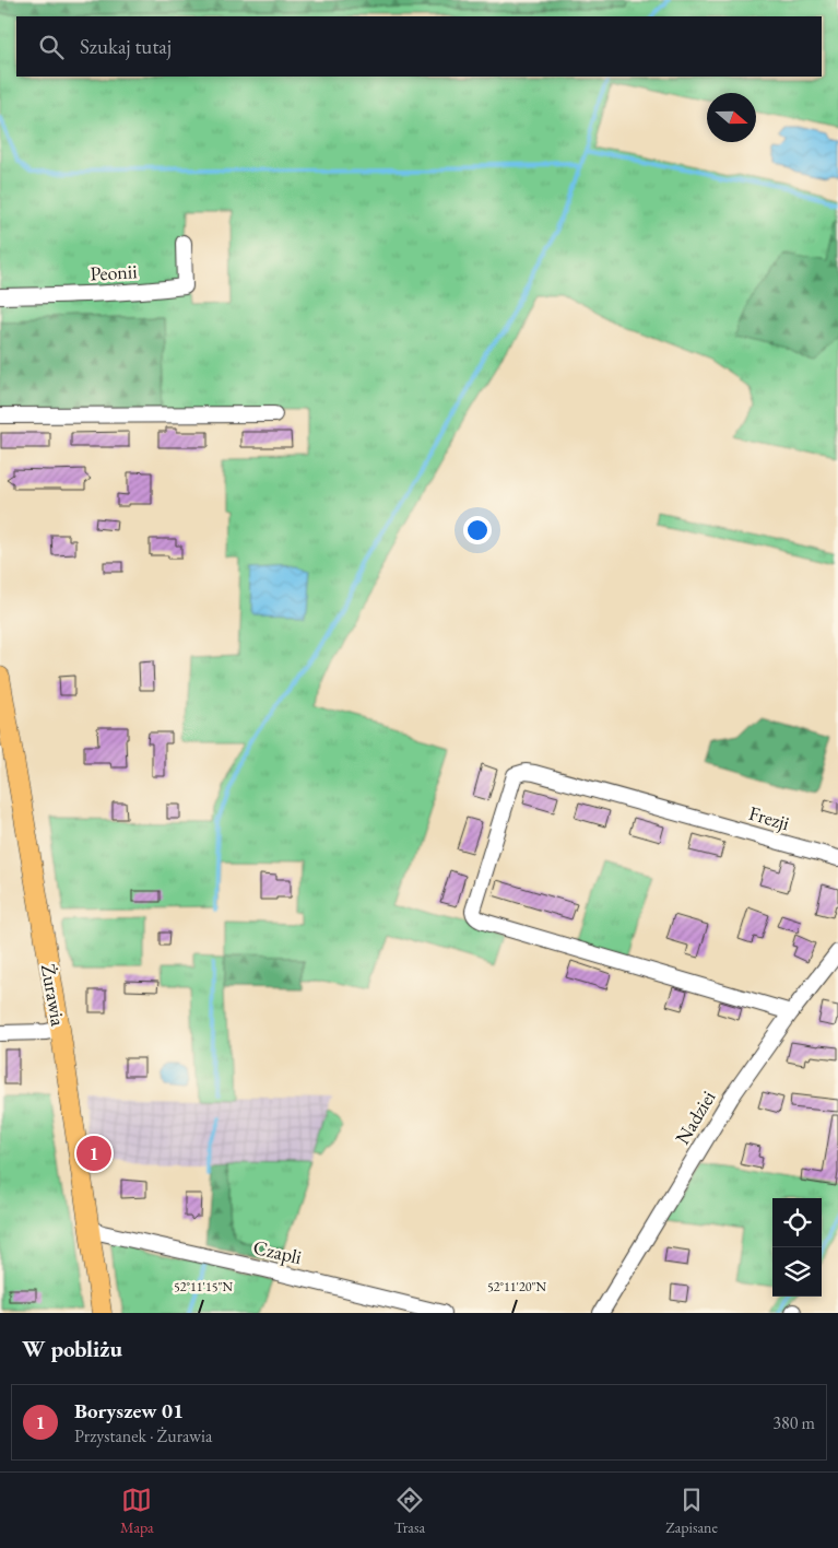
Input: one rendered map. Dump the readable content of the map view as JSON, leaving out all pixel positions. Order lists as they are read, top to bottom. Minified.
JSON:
{"streets":{"main road":["Żurawia"],"street":["Peonii","Frezji","Nadziei","Czapli"]},"crossings":[["Frezji","Nadziei"],["Żurawia","Czapli"]],"north":"right","page":{"search":"Szukaj tutaj","pins":"1","heading":"W pobliżu","list":[{"mark":"1","name":"Boryszew 01","note":"Przystanek · Żurawia","value":"380 m"}],"nav":["Mapa","Trasa","Zapisane"]},"coordinates":["52°11'15\"N","52°11'20\"N"]}
